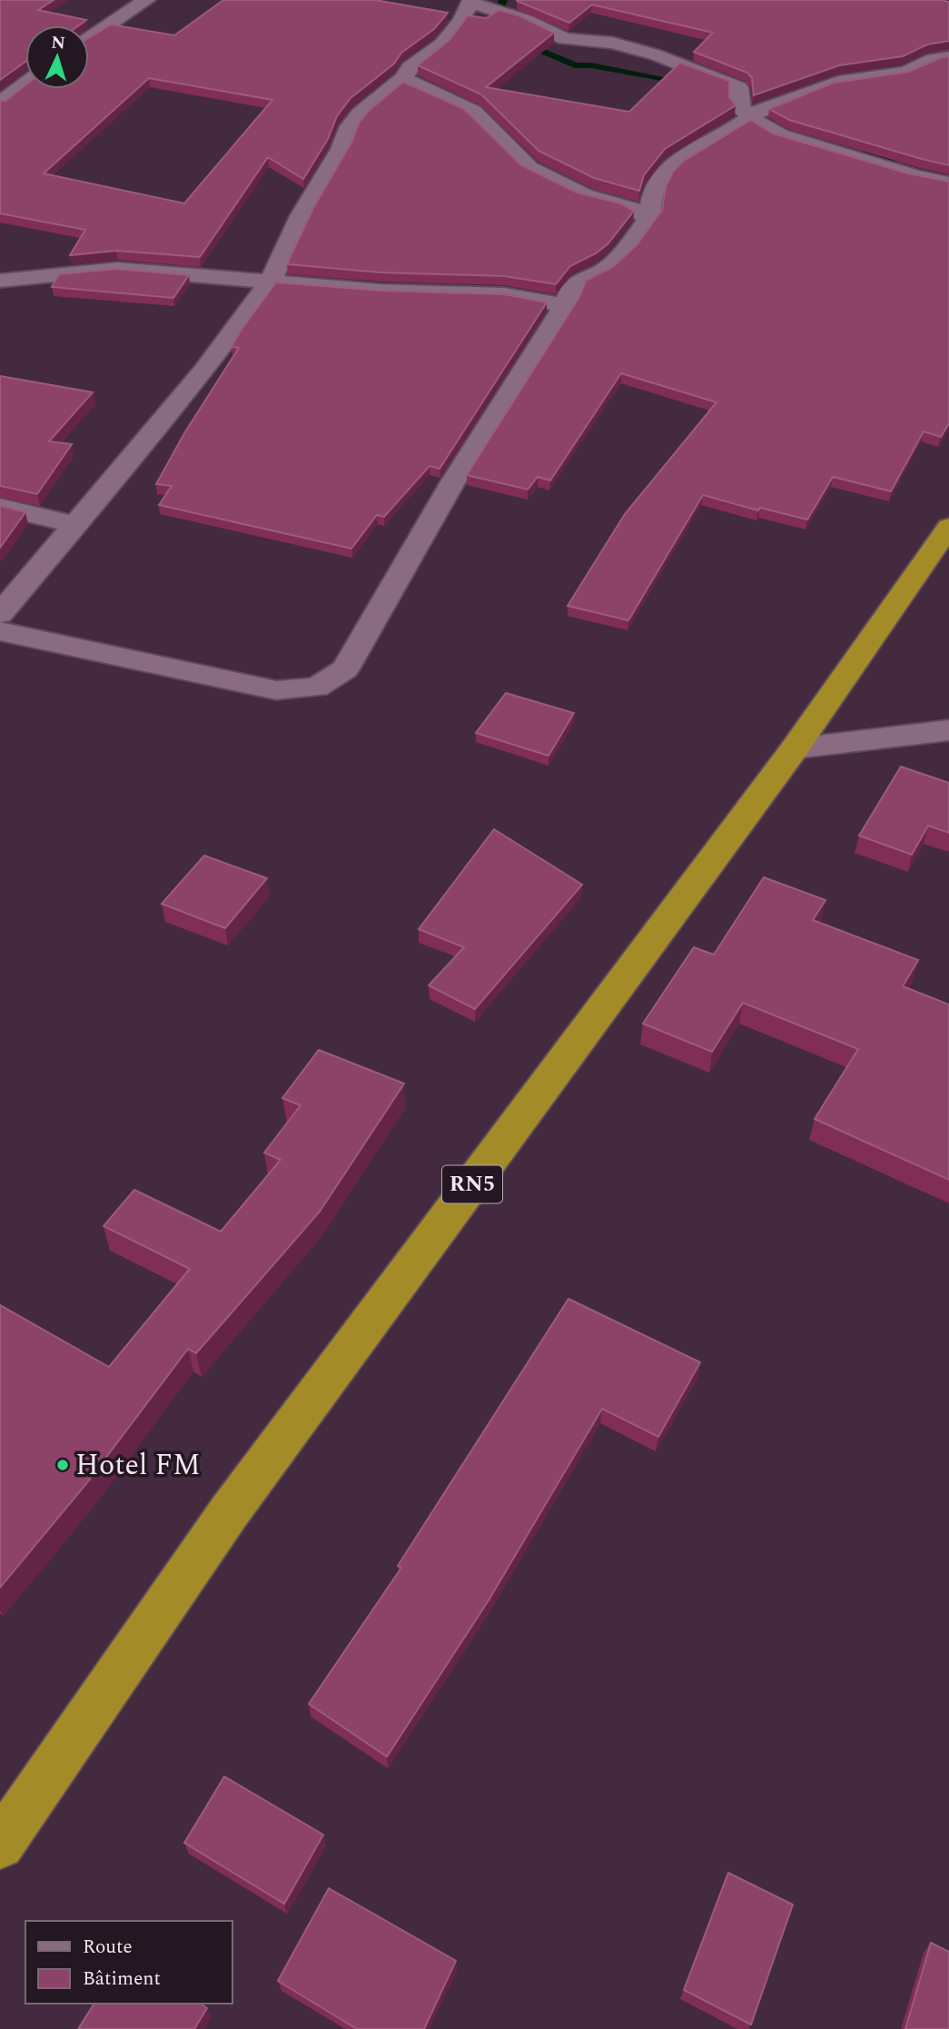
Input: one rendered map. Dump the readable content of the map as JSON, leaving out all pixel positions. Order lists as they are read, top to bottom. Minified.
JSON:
{"streets":{"highway":["RN5"]},"places":["Hotel FM"],"legend":["Route","Bâtiment"],"north":"top"}
